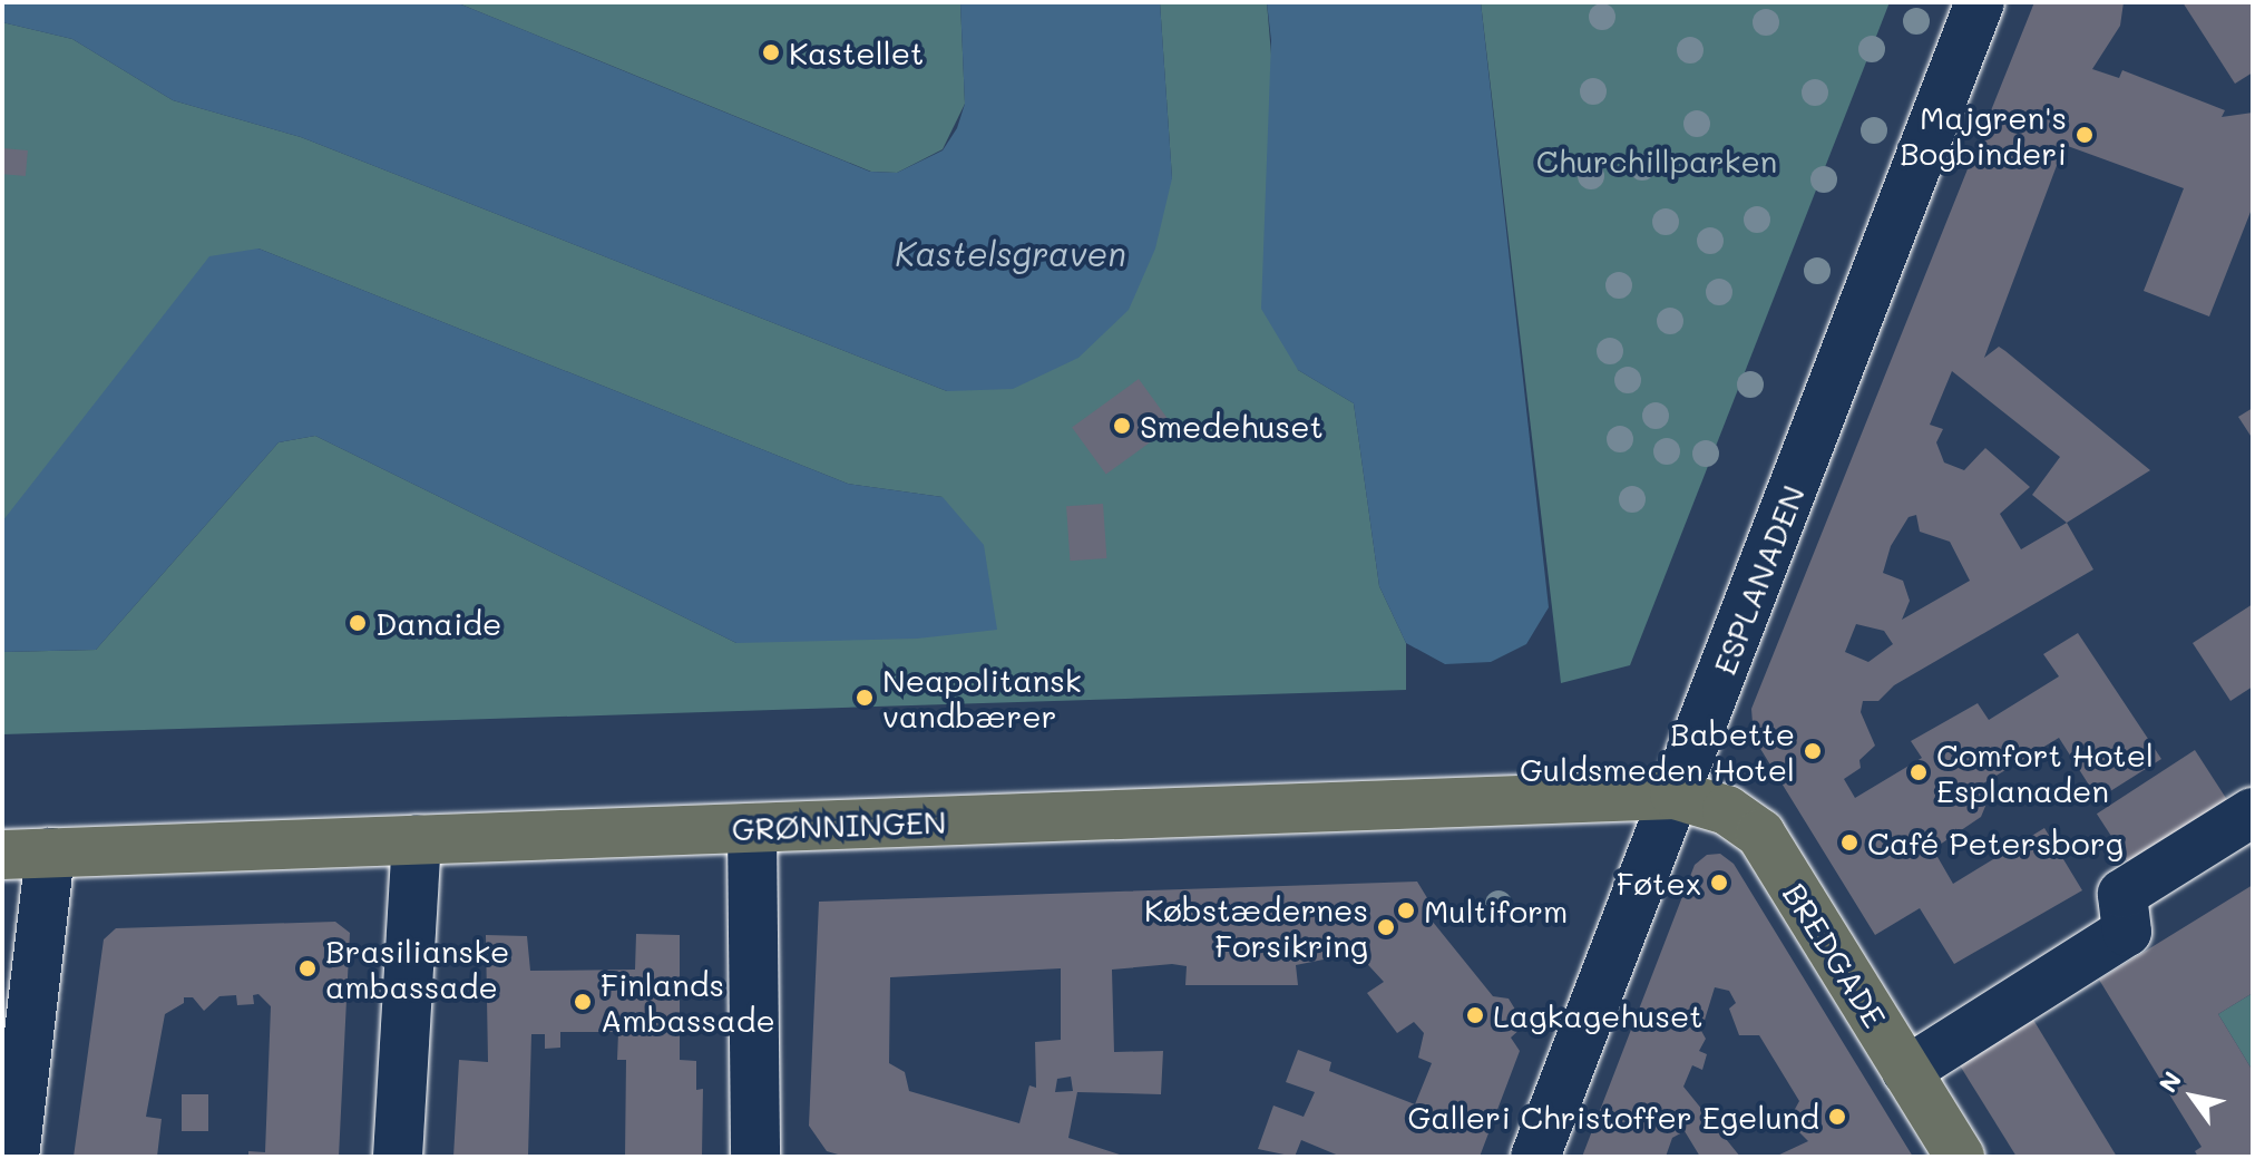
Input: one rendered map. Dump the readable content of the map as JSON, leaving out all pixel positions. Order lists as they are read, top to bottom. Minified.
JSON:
{"streets":{"main road":["GRØNNINGEN","BREDGADE"],"street":["ESPLANADEN"]},"crossings":[["ESPLANADEN","GRØNNINGEN"],["ESPLANADEN","BREDGADE"],["GRØNNINGEN","BREDGADE"]],"water":["Kastelsgraven"],"parks":["Churchillparken"],"places":["Kastellet","Majgren's Bogbinderi","Smedehuset","Danaide","Neapolitansk vandbærer","Babette Guldsmeden Hotel","Comfort Hotel Esplanaden","Café Petersborg","Føtex","Multiform","Købstædernes Forsikring","Brasilianske ambassade","Finlands Ambassade","Lagkagehuset","Galleri Christoffer Egelund"],"north":"top left"}
